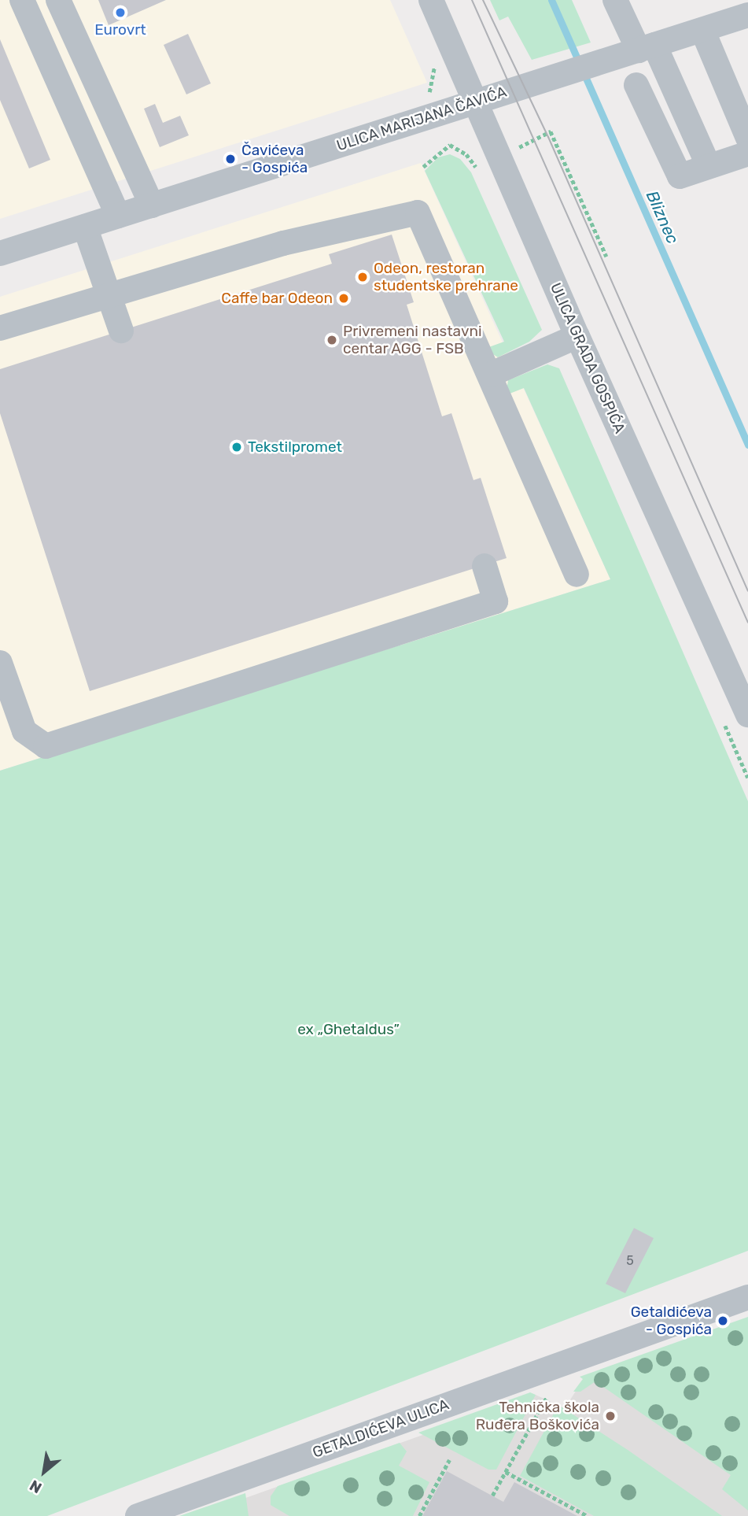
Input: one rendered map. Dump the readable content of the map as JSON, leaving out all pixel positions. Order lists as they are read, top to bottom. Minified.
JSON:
{"streets":{"street":["ULICA MARIJANA ČAVIĆA","ULICA GRADA GOSPIĆA","GETALDIĆEVA ULICA"]},"crossings":[["ULICA MARIJANA ČAVIĆA","ULICA GRADA GOSPIĆA"]],"water":["Bliznec"],"parks":["ex „Ghetaldus”"],"places":["Eurovrt","Čavićeva - Gospića","Odeon, restoran studentske prehrane","Caffe bar Odeon","Privremeni nastavni centar AGG - FSB","Tekstilpromet","Getaldićeva - Gospića","Tehnička škola Ruđera Boškovića"],"house_numbers":["5"],"north":"bottom left"}
